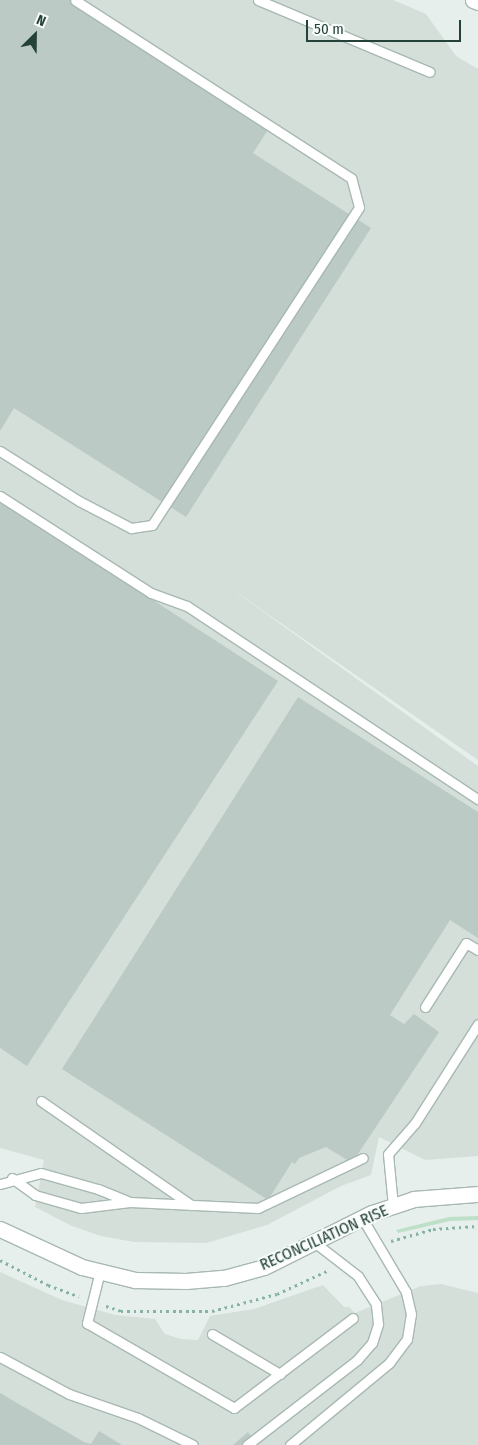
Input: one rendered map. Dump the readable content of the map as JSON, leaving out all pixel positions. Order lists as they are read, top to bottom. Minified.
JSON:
{"streets":{"street":["RECONCILIATION RISE"]},"scale_bar":"50 m","north":"top right"}
